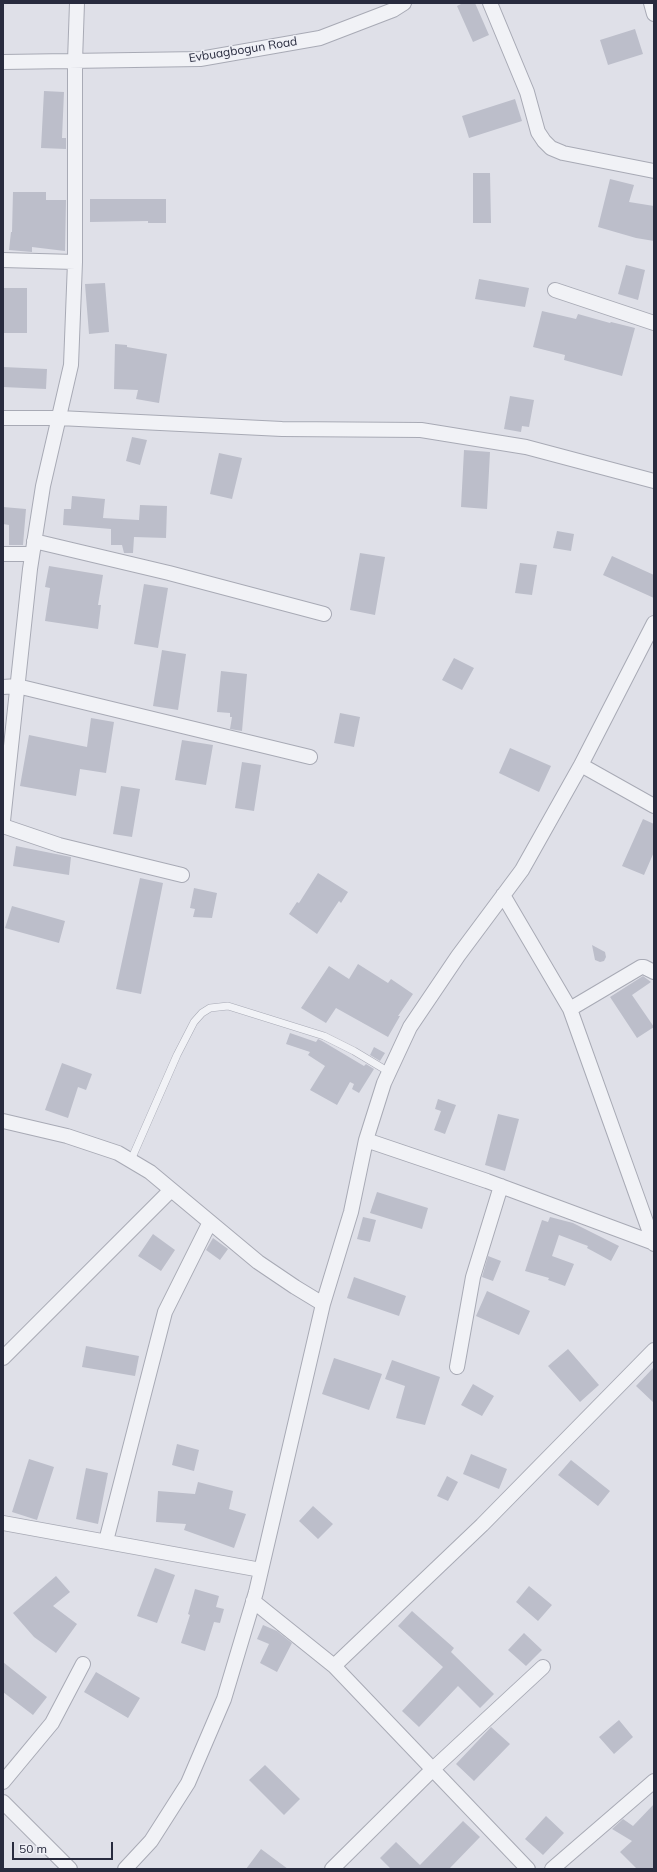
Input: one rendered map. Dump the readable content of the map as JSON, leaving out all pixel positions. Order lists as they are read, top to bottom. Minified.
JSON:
{"streets":{"street":["Evbuagbogun Road"]},"scale_bar":"50 m"}
